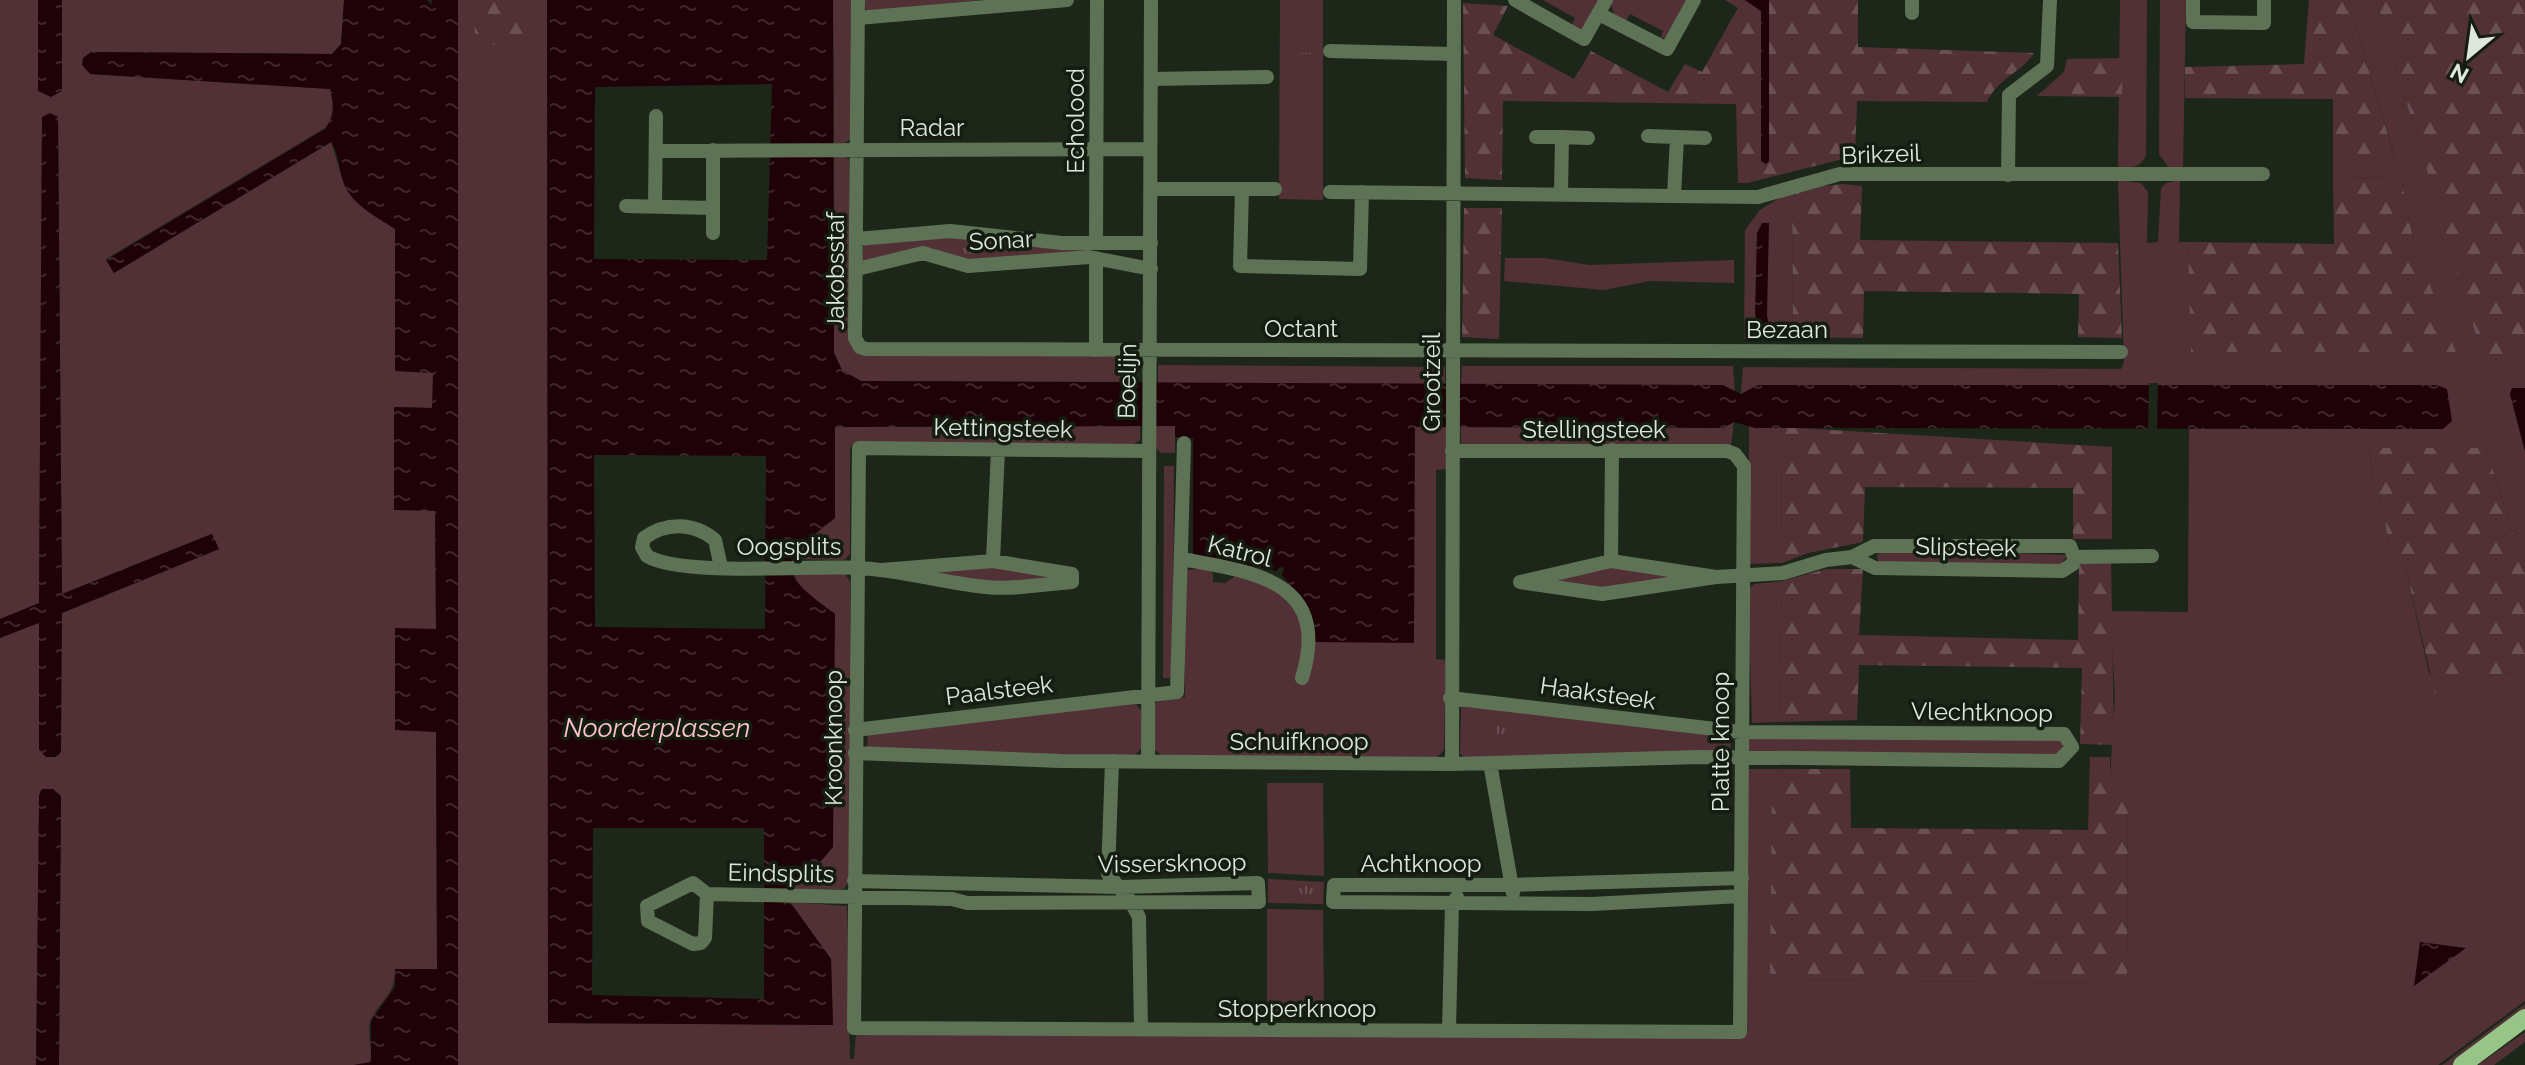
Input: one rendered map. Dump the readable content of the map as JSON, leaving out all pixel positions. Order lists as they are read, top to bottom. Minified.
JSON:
{"streets":{"street":["Echolood","Radar","Brikzeil","Sonar","Jakobsstaf","Octant","Bezaan","Boelijn","Grootzeil","Kettingsteek","Stellingsteek","Oogsplits","Slipsteek","Katrol","Paalsteek","Haaksteek","Vlechtknoop","Kroonknoop","Schuifknoop","Platte knoop","Vissersknoop","Achtknoop","Eindsplits","Stopperknoop"]},"crossings":[["Echolood","Radar"],["Echolood","Sonar"],["Echolood","Jakobsstaf"],["Radar","Jakobsstaf"],["Radar","Boelijn"],["Brikzeil","Grootzeil"],["Sonar","Jakobsstaf"],["Sonar","Boelijn"],["Jakobsstaf","Octant"],["Jakobsstaf","Boelijn"],["Octant","Bezaan"],["Octant","Boelijn"],["Octant","Grootzeil"],["Bezaan","Grootzeil"],["Boelijn","Kettingsteek"],["Boelijn","Katrol"],["Boelijn","Paalsteek"],["Boelijn","Schuifknoop"],["Grootzeil","Stellingsteek"],["Grootzeil","Haaksteek"],["Grootzeil","Schuifknoop"],["Kettingsteek","Kroonknoop"],["Stellingsteek","Platte knoop"],["Oogsplits","Kroonknoop"],["Slipsteek","Platte knoop"],["Katrol","Paalsteek"],["Paalsteek","Kroonknoop"],["Haaksteek","Vlechtknoop"],["Haaksteek","Platte knoop"],["Vlechtknoop","Schuifknoop"],["Vlechtknoop","Platte knoop"],["Kroonknoop","Schuifknoop"],["Kroonknoop","Vissersknoop"],["Kroonknoop","Eindsplits"],["Kroonknoop","Stopperknoop"],["Schuifknoop","Platte knoop"],["Platte knoop","Achtknoop"],["Platte knoop","Stopperknoop"],["Vissersknoop","Eindsplits"]],"water":["Noorderplassen"],"north":"bottom left"}
